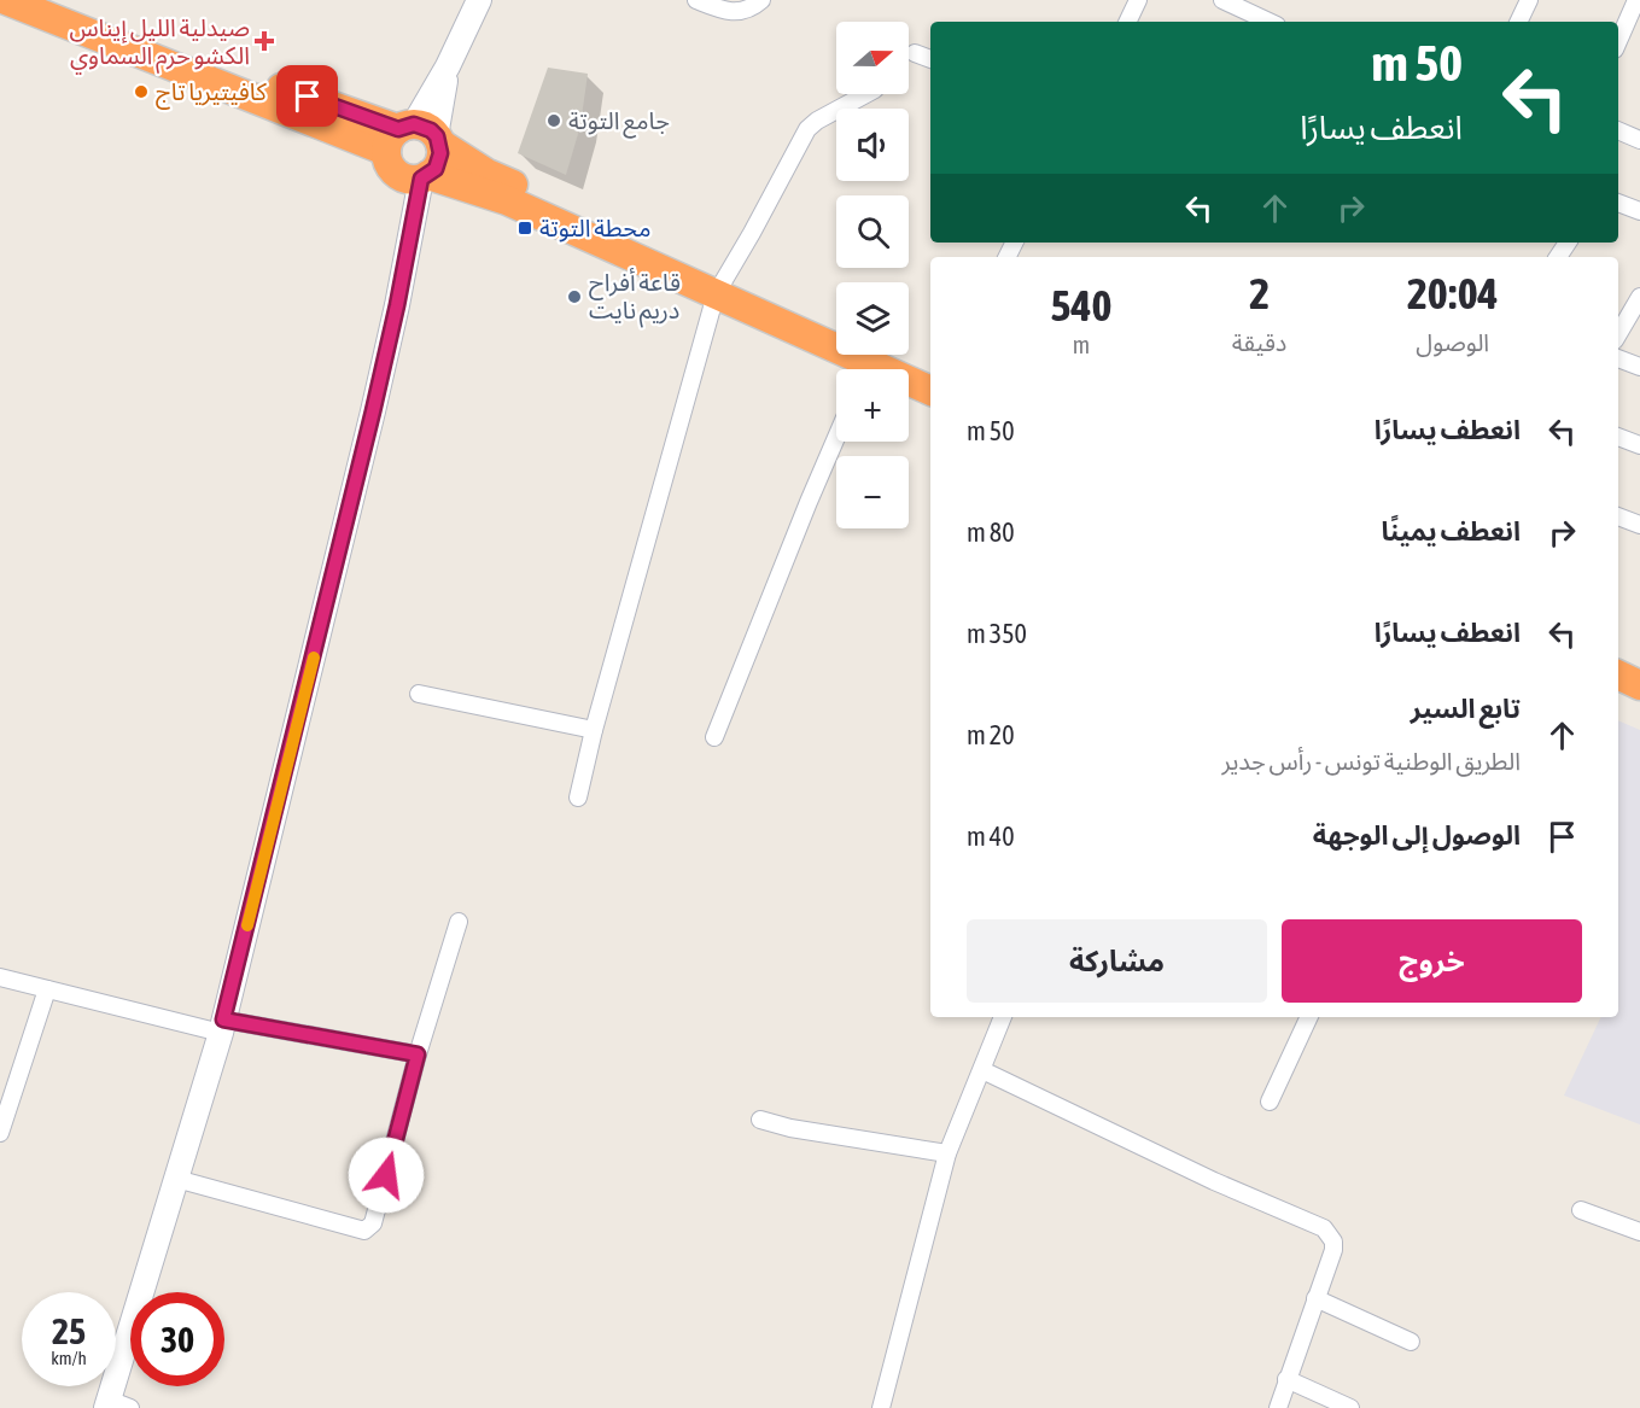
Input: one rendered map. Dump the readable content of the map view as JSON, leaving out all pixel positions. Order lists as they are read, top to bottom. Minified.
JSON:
{"places":{"health":["صيدلية الليل إيناس الكشو حرم السماوي"],"other":["كافيتيريا تاج","جامع التوتة","قاعة أفراح دريم نايت"],"transit":["محطة التوتة"]},"north":"right","page":{"map_buttons":["+","−"],"turn":["50 m","انعطف يسارًا"],"eta":["20:04","الوصول","2","دقيقة","540","m"],"list":[{"name":"انعطف يسارًا","value":"50 m"},{"name":"انعطف يمينًا","value":"80 m"},{"name":"انعطف يسارًا","value":"350 m"},{"name":"تابع السير","note":"الطريق الوطنية تونس - رأس جدير","value":"20 m"},{"name":"الوصول إلى الوجهة","value":"40 m"}],"buttons":["خروج","مشاركة"],"speed":"25 km/h","limit":"30"}}
